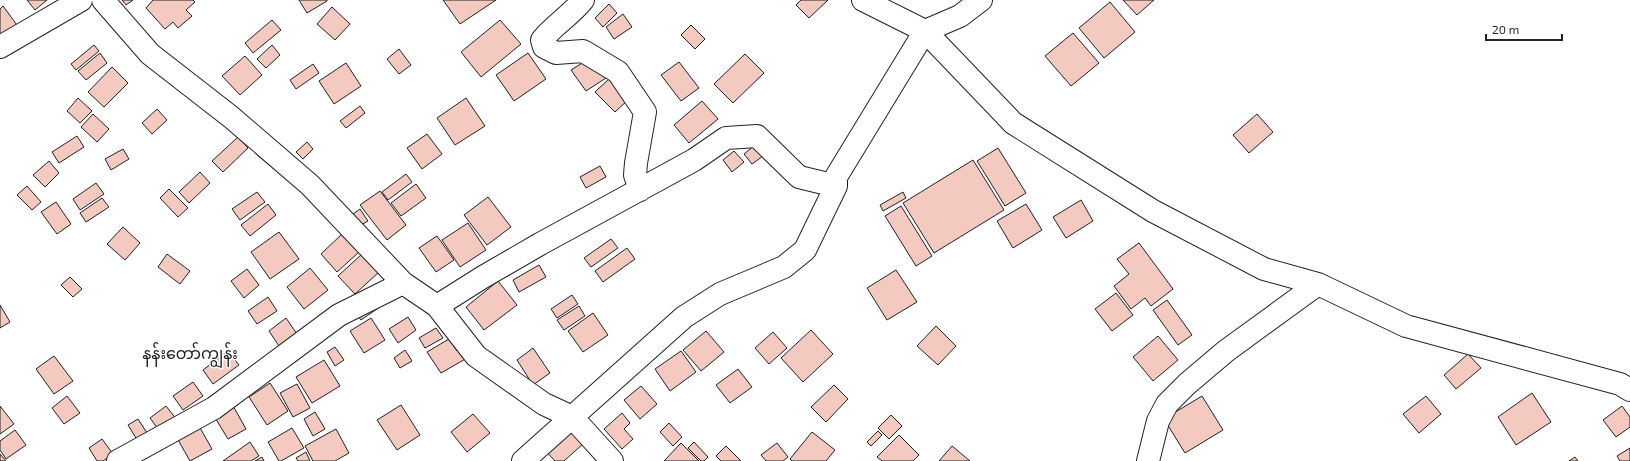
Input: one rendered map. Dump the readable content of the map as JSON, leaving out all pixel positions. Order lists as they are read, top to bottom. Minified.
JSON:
{"districts":["နန်းတော်ကျွန်း"],"scale_bar":"20 m"}
